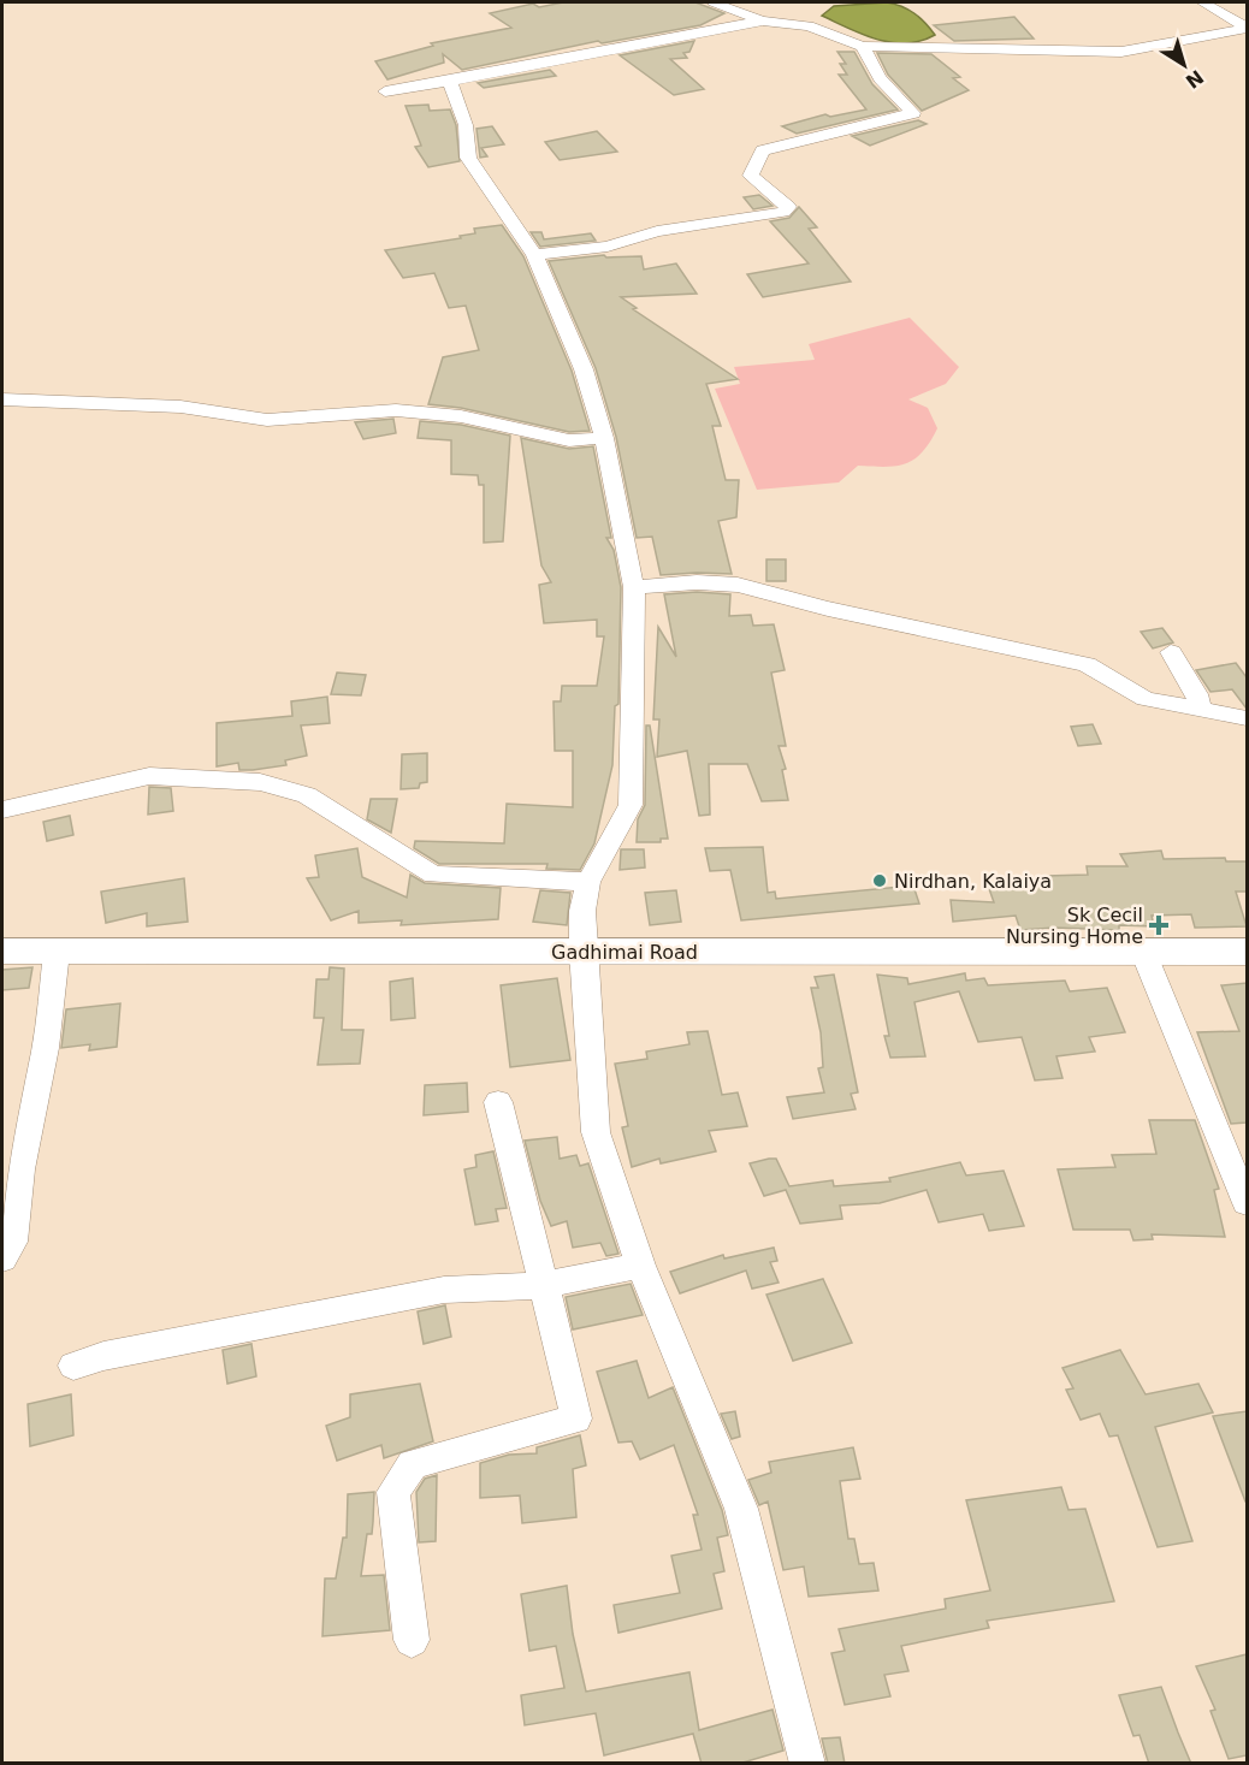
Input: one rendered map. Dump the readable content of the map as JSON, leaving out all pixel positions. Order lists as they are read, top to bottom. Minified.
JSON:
{"streets":{"street":["Gadhimai Road"]},"places":{"other":["Nirdhan, Kalaiya"],"health":["Sk Cecil Nursing Home"]},"north":"bottom right"}
